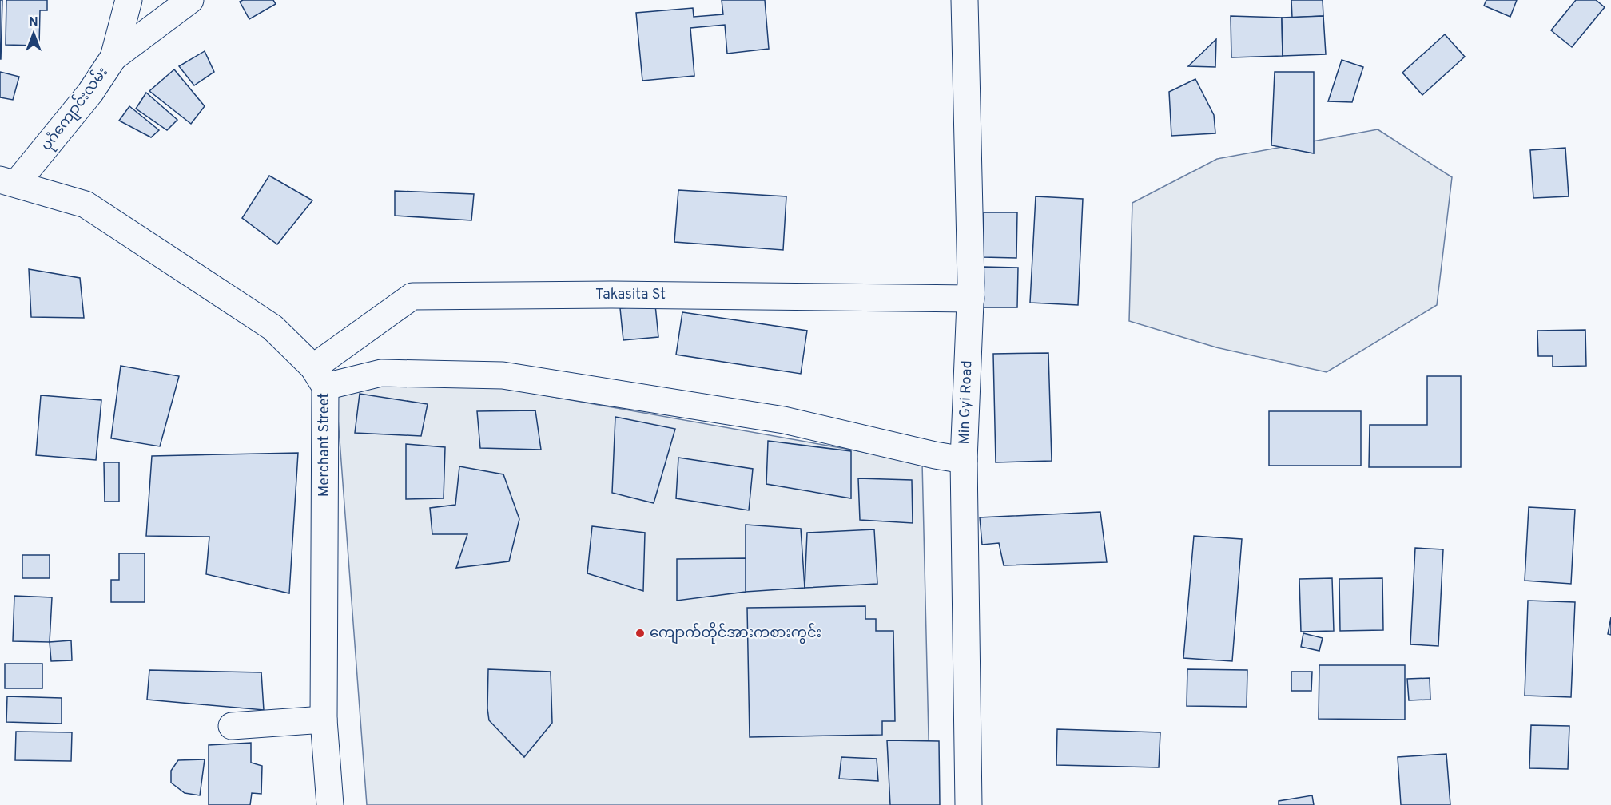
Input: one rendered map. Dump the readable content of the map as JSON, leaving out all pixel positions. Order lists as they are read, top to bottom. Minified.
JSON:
{"streets":{"street":["ပုဂံကျောင်းလမ်း","Takasita St","Min Gyi Road","Merchant Street"]},"crossings":[["Takasita St","Min Gyi Road"],["Takasita St","Merchant Street"]],"places":["ကျောက်တိုင်အားကစားကွင်း"],"north":"top"}
